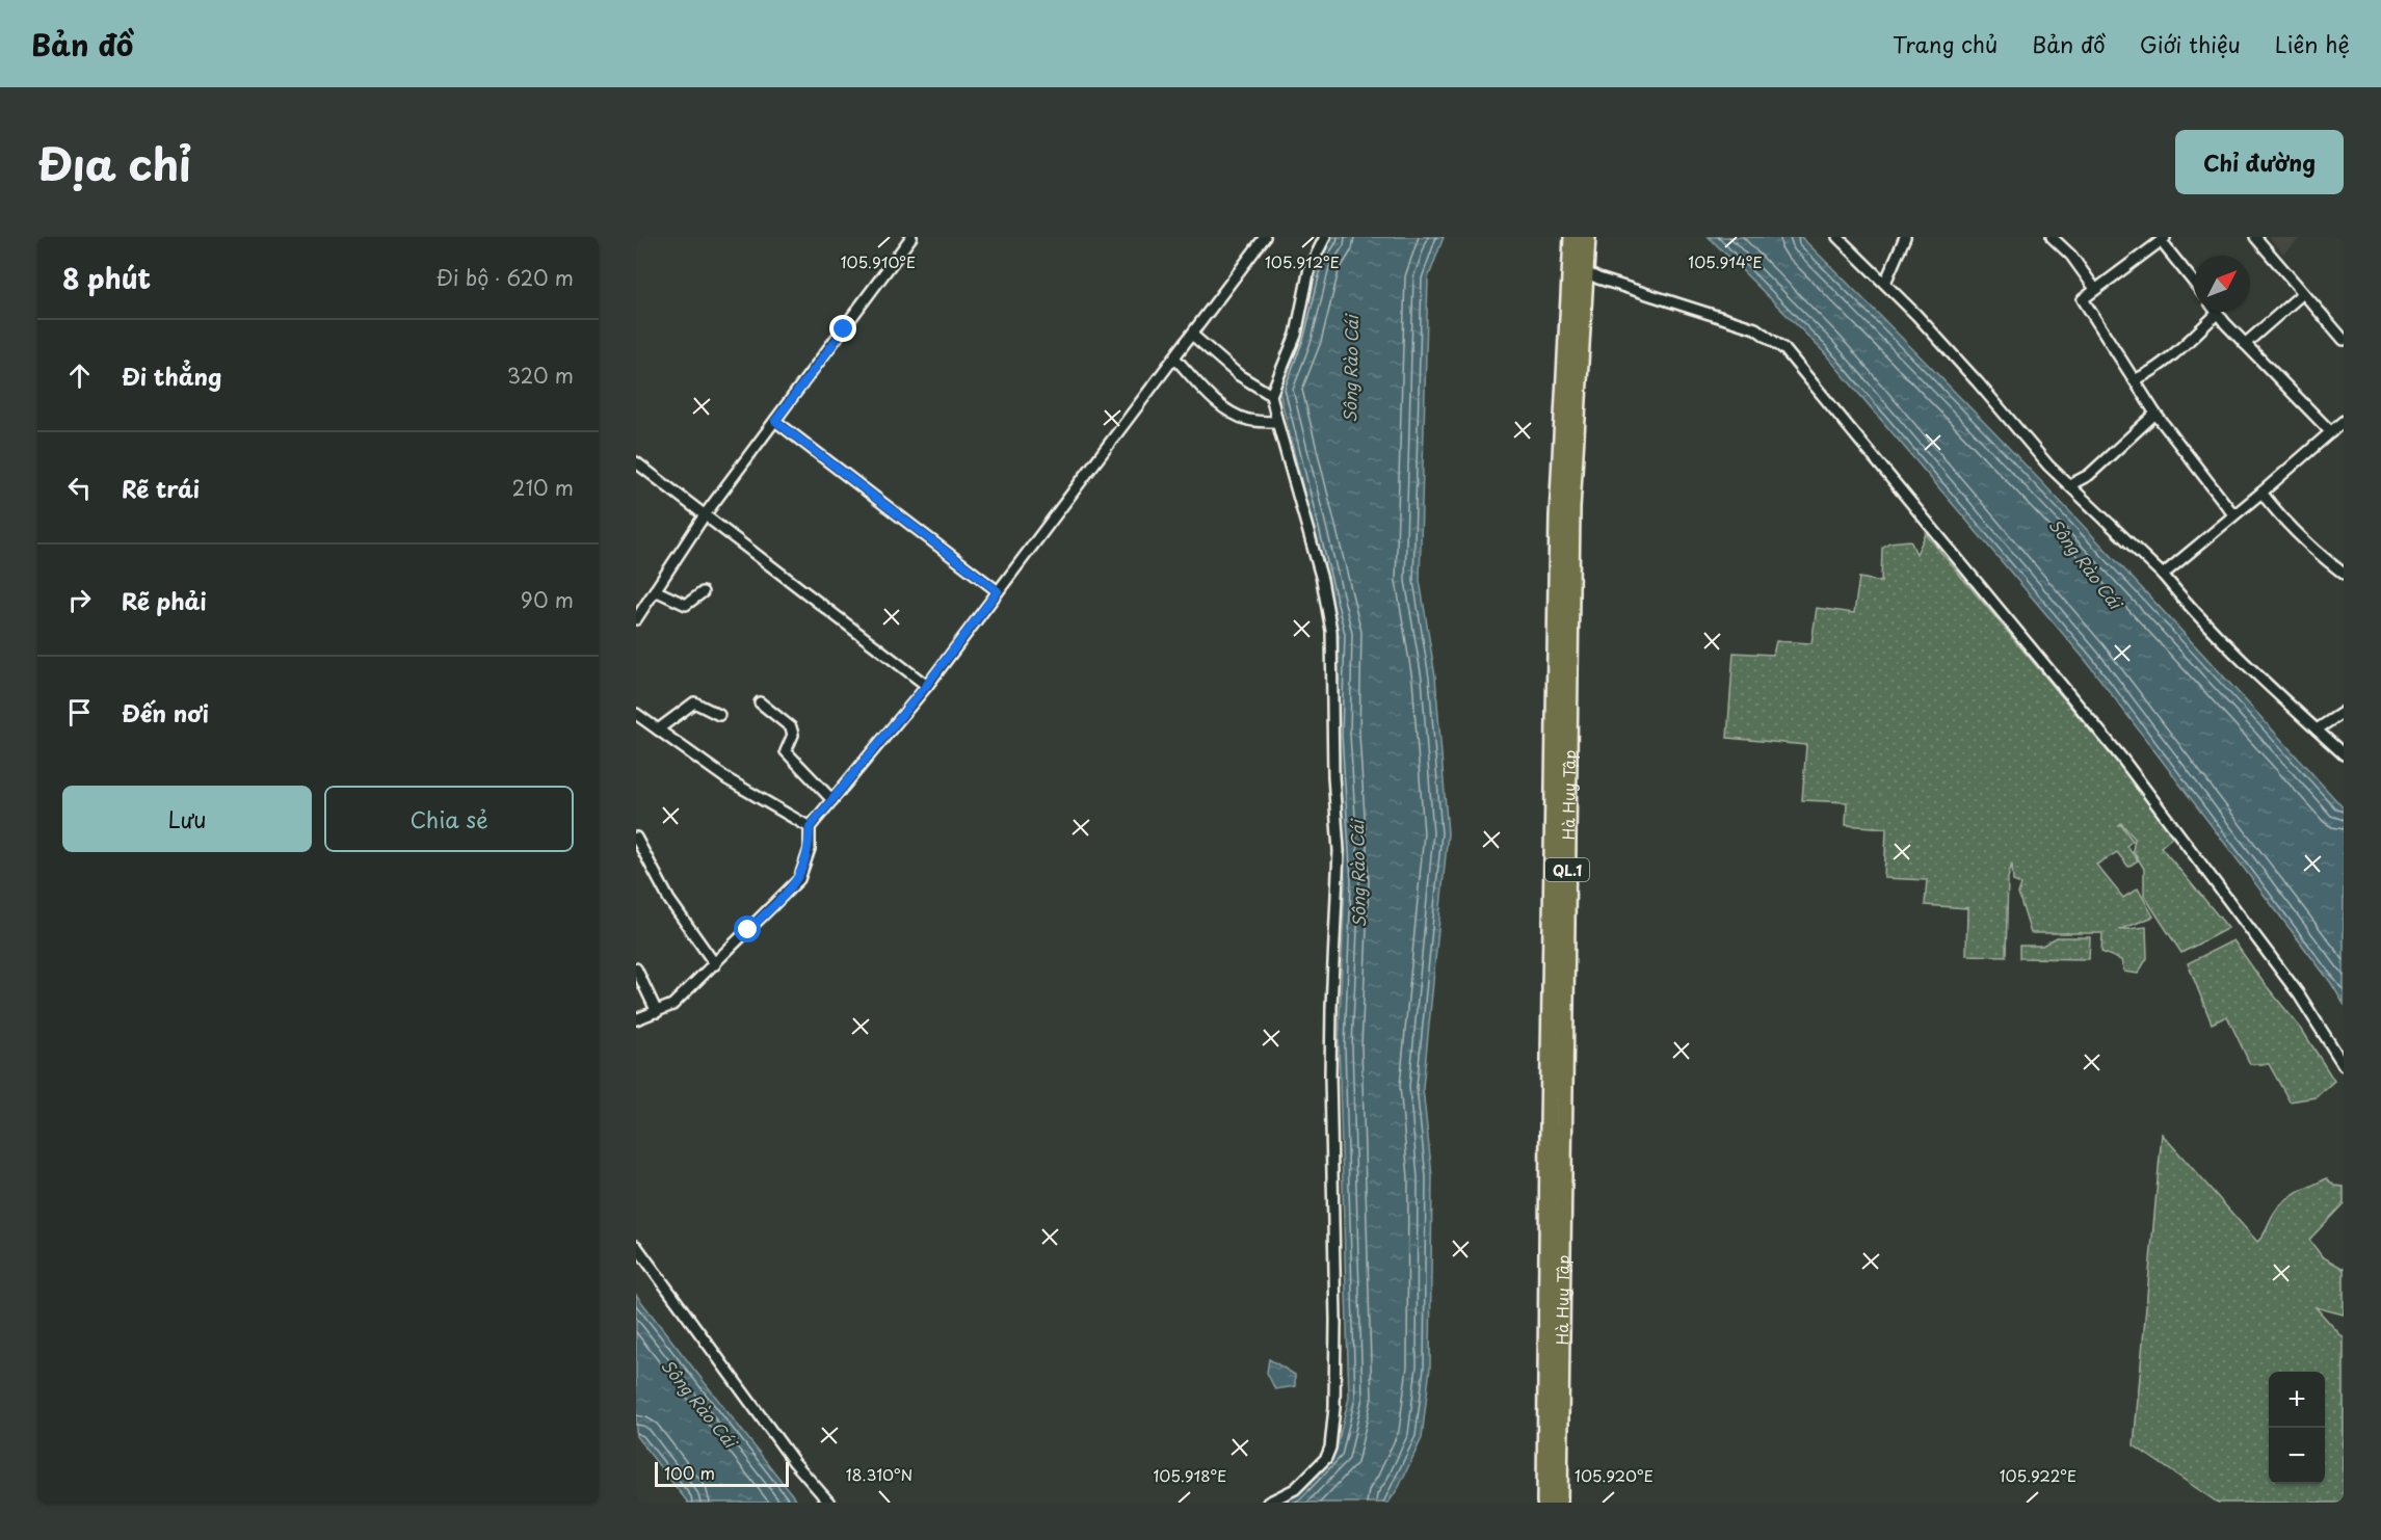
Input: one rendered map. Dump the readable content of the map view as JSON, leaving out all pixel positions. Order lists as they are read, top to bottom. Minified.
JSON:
{"streets":{"main road":["Hà Huy Tập","QL.1"]},"water":["Sông Rào Cái"],"scale_bar":"100 m","north":"top right","page":{"header":"Bản đồ","nav":["Trang chủ","Bản đồ","Giới thiệu","Liên hệ"],"title":"Địa chỉ","buttons":["Chỉ đường",["Lưu","Chia sẻ"]],"heading":["8 phút","Đi bộ · 620 m"],"list":[["Đi thẳng","320 m"],["Rẽ trái","210 m"],["Rẽ phải","90 m"],"Đến nơi"],"map_buttons":["+","−"],"scale":"100 m"},"coordinates":["105.910°E","105.912°E","105.914°E","18.310°N","105.918°E","105.920°E","105.922°E"]}
